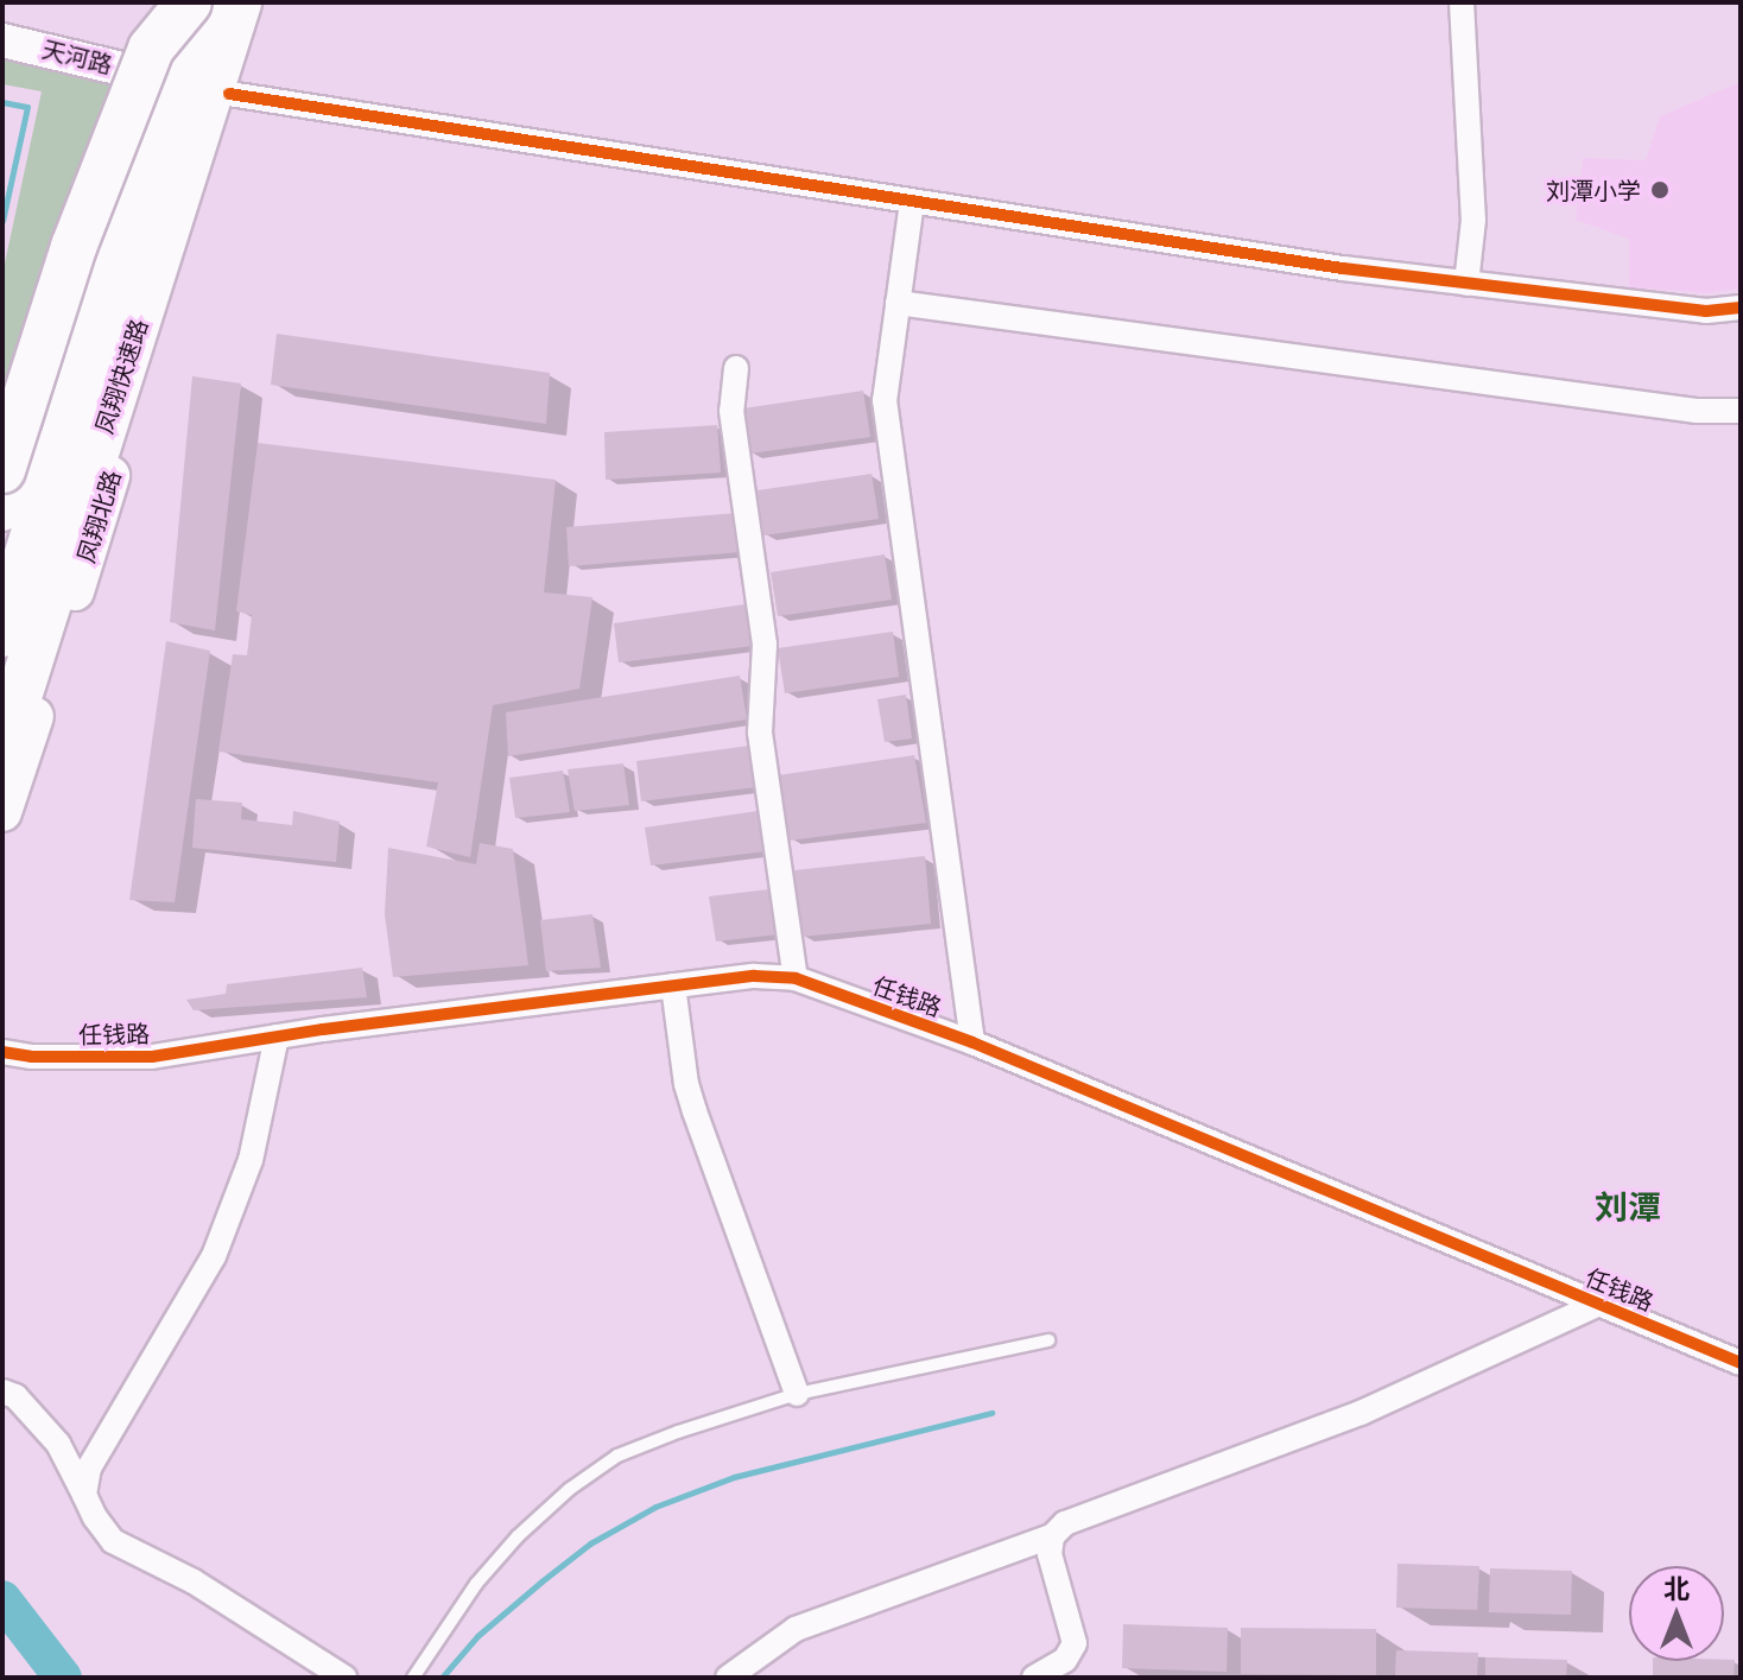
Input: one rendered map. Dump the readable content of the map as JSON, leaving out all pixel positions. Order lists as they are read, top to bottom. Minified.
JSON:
{"streets":{"highway":["凤翔快速路"],"main road":["凤翔北路"],"street":["天河路","任钱路"]},"districts":["刘潭"],"places":["刘潭小学"],"north":"top"}
